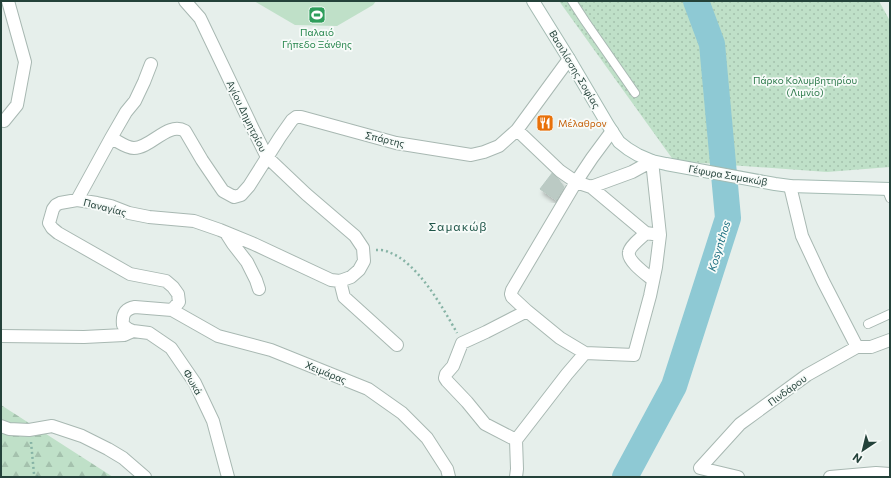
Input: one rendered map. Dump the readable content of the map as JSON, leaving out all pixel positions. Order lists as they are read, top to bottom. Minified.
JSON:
{"streets":{"street":["Βασιλίσσης Σοφίας","Αγίου Δημητρίου","Σπάρτης","Γέφυρα Σαμακώβ","Παναγίας","Χειμάρας","Φωκά","Πινδάρου"]},"crossings":[["Βασιλίσσης Σοφίας","Σπάρτης"],["Βασιλίσσης Σοφίας","Γέφυρα Σαμακώβ"],["Αγίου Δημητρίου","Σπάρτης"],["Παναγίας","Χειμάρας"]],"districts":["Σαμακώβ"],"water":["Kosynthos"],"parks":["Πάρκο Κολυμβητηρίου (Λιμνίο)"],"places":{"sports":["Παλαιό Γήπεδο Ξάνθης"],"restaurant":["Μέλαθρον"]},"north":"bottom left"}
